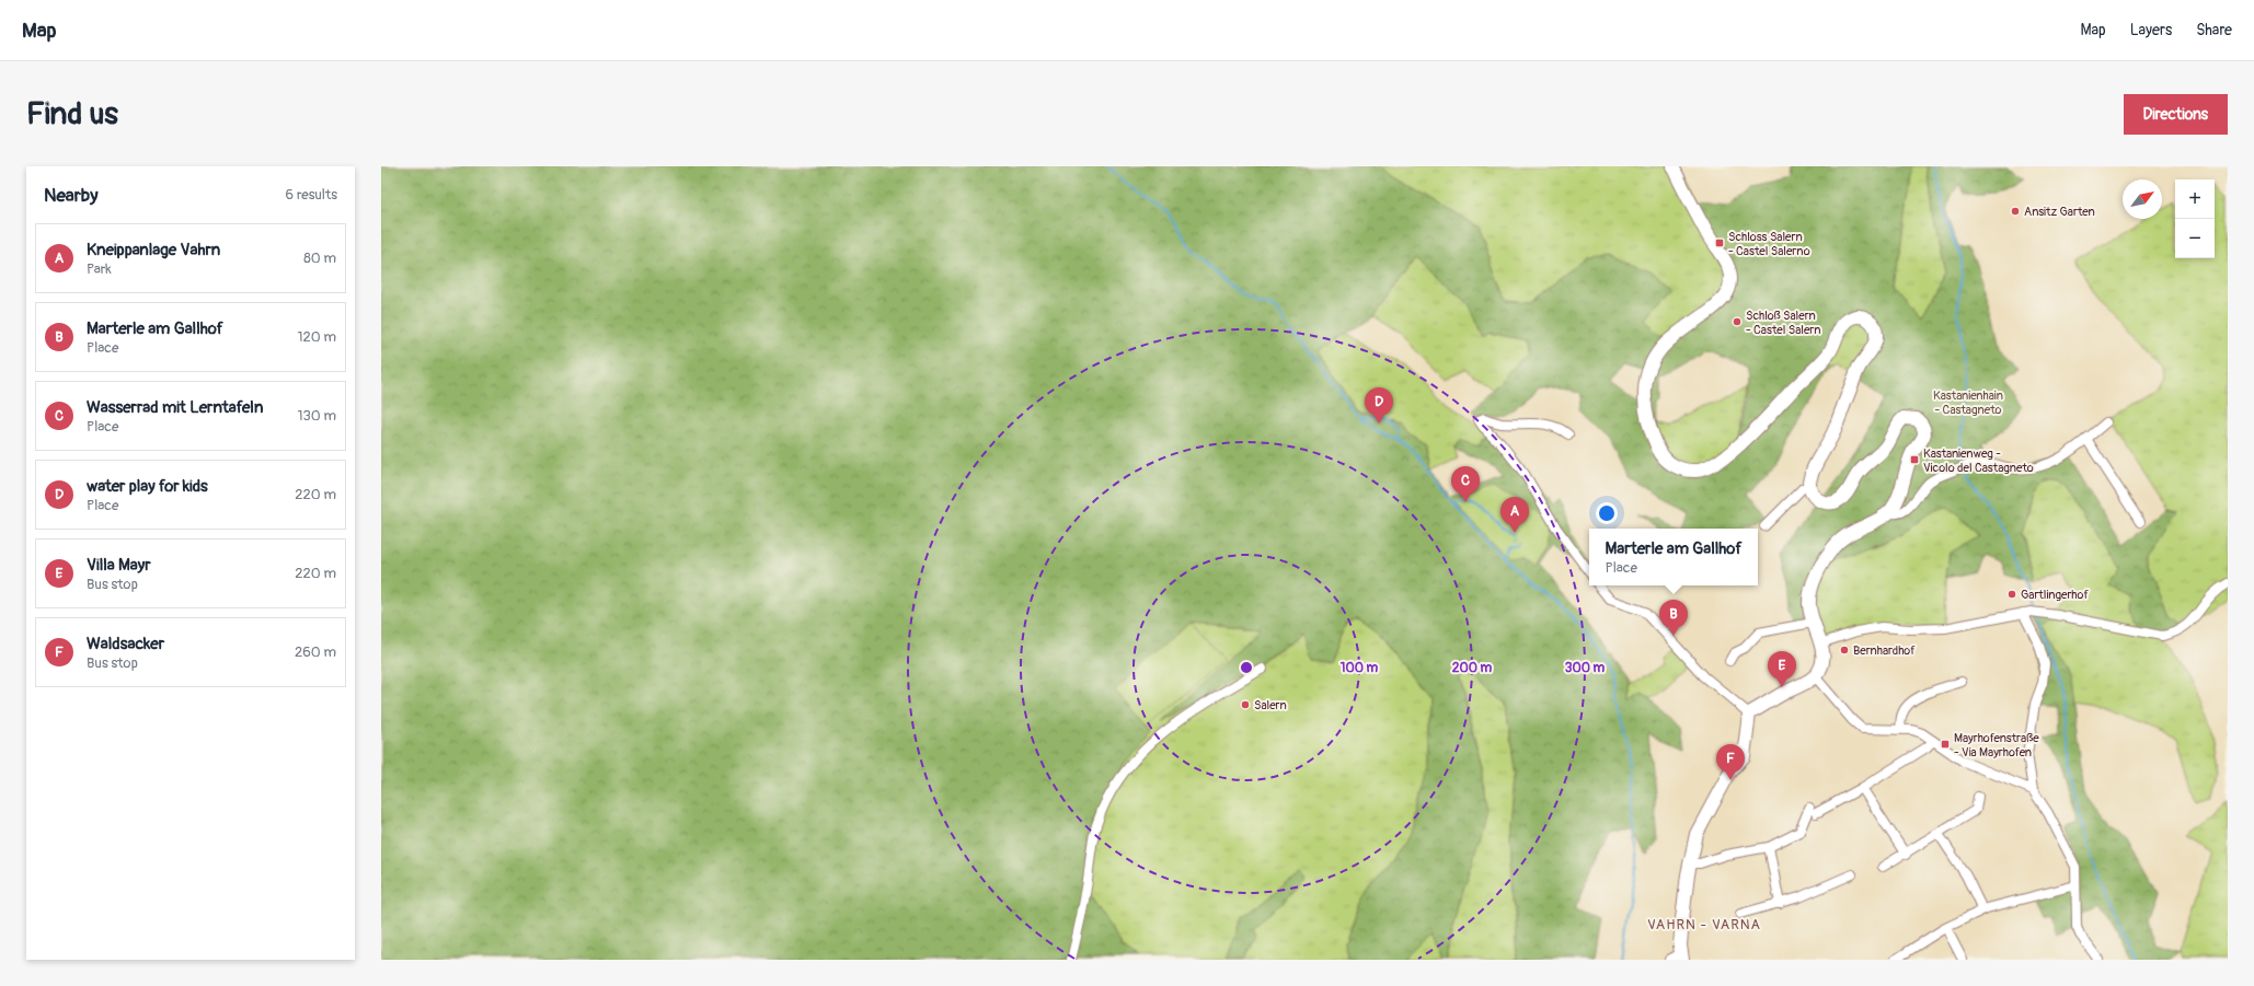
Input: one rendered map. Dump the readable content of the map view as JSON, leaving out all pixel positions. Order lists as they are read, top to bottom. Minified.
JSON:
{"districts":["VAHRN - VARNA"],"parks":["Kastanienhain - Castagneto"],"places":{"other":["Ansitz Garten","Schloß Salern - Castel Salern","Gartlingerhof","Bernhardhof","Salern"],"transit":["Schloss Salern - Castel Salerno","Kastanienweg - Vicolo del Castagneto","Mayrhofenstraße - Via Mayrhofen"]},"north":"top right","page":{"header":"Map","nav":["Map","Layers","Share"],"buttons":"Directions","title":"Find us","heading":["Nearby","6 results"],"map_buttons":["+","−"],"list":[{"mark":"A","name":"Kneippanlage Vahrn","note":"Park","value":"80 m"},{"mark":"B","name":"Marterle am Gallhof","note":"Place","value":"120 m"},{"mark":"C","name":"Wasserrad mit Lerntafeln","note":"Place","value":"130 m"},{"mark":"D","name":"water play for kids","note":"Place","value":"220 m"},{"mark":"E","name":"Villa Mayr","note":"Bus stop","value":"220 m"},{"mark":"F","name":"Waldsacker","note":"Bus stop","value":"260 m"}],"pins":["D","C","A","B","E","F"],"popup":["Marterle am Gallhof","Place"]},"rings":["100 m","200 m","300 m"]}
